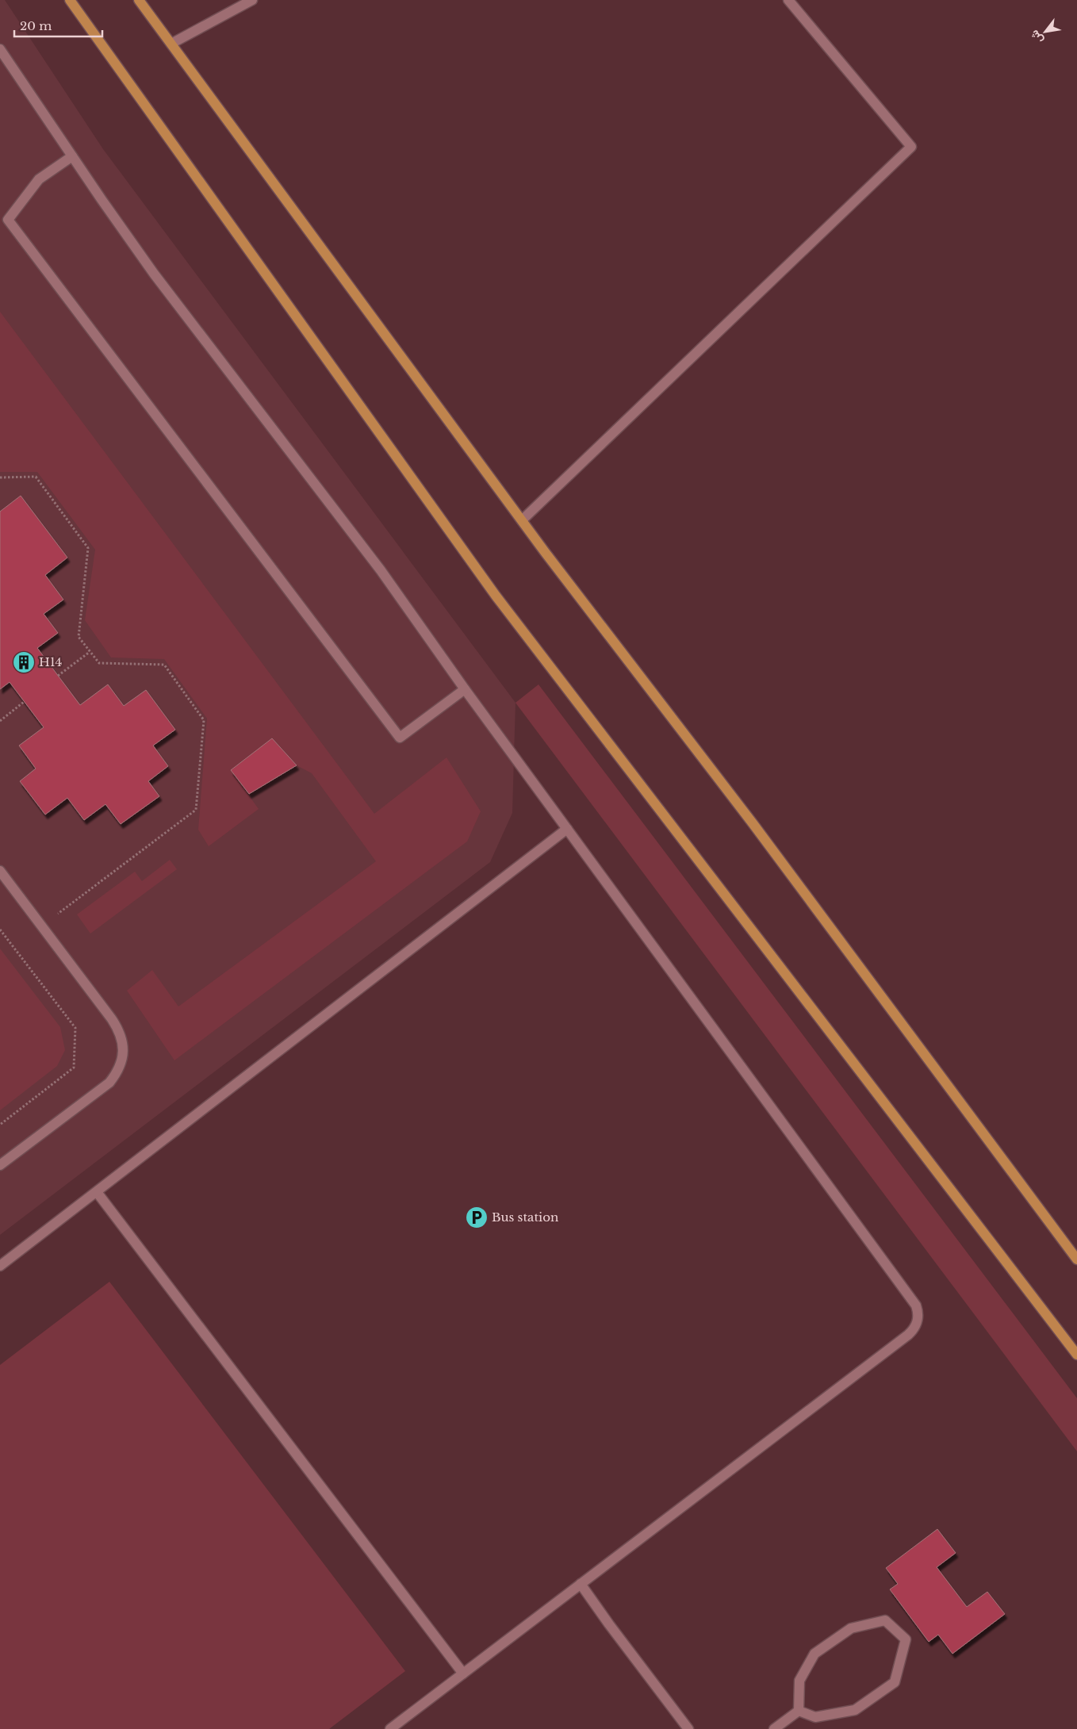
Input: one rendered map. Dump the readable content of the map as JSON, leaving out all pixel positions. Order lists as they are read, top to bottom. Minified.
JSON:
{"places":{"building":["H14"],"parking":["Bus station"]},"scale_bar":"20 m","north":"bottom left"}
